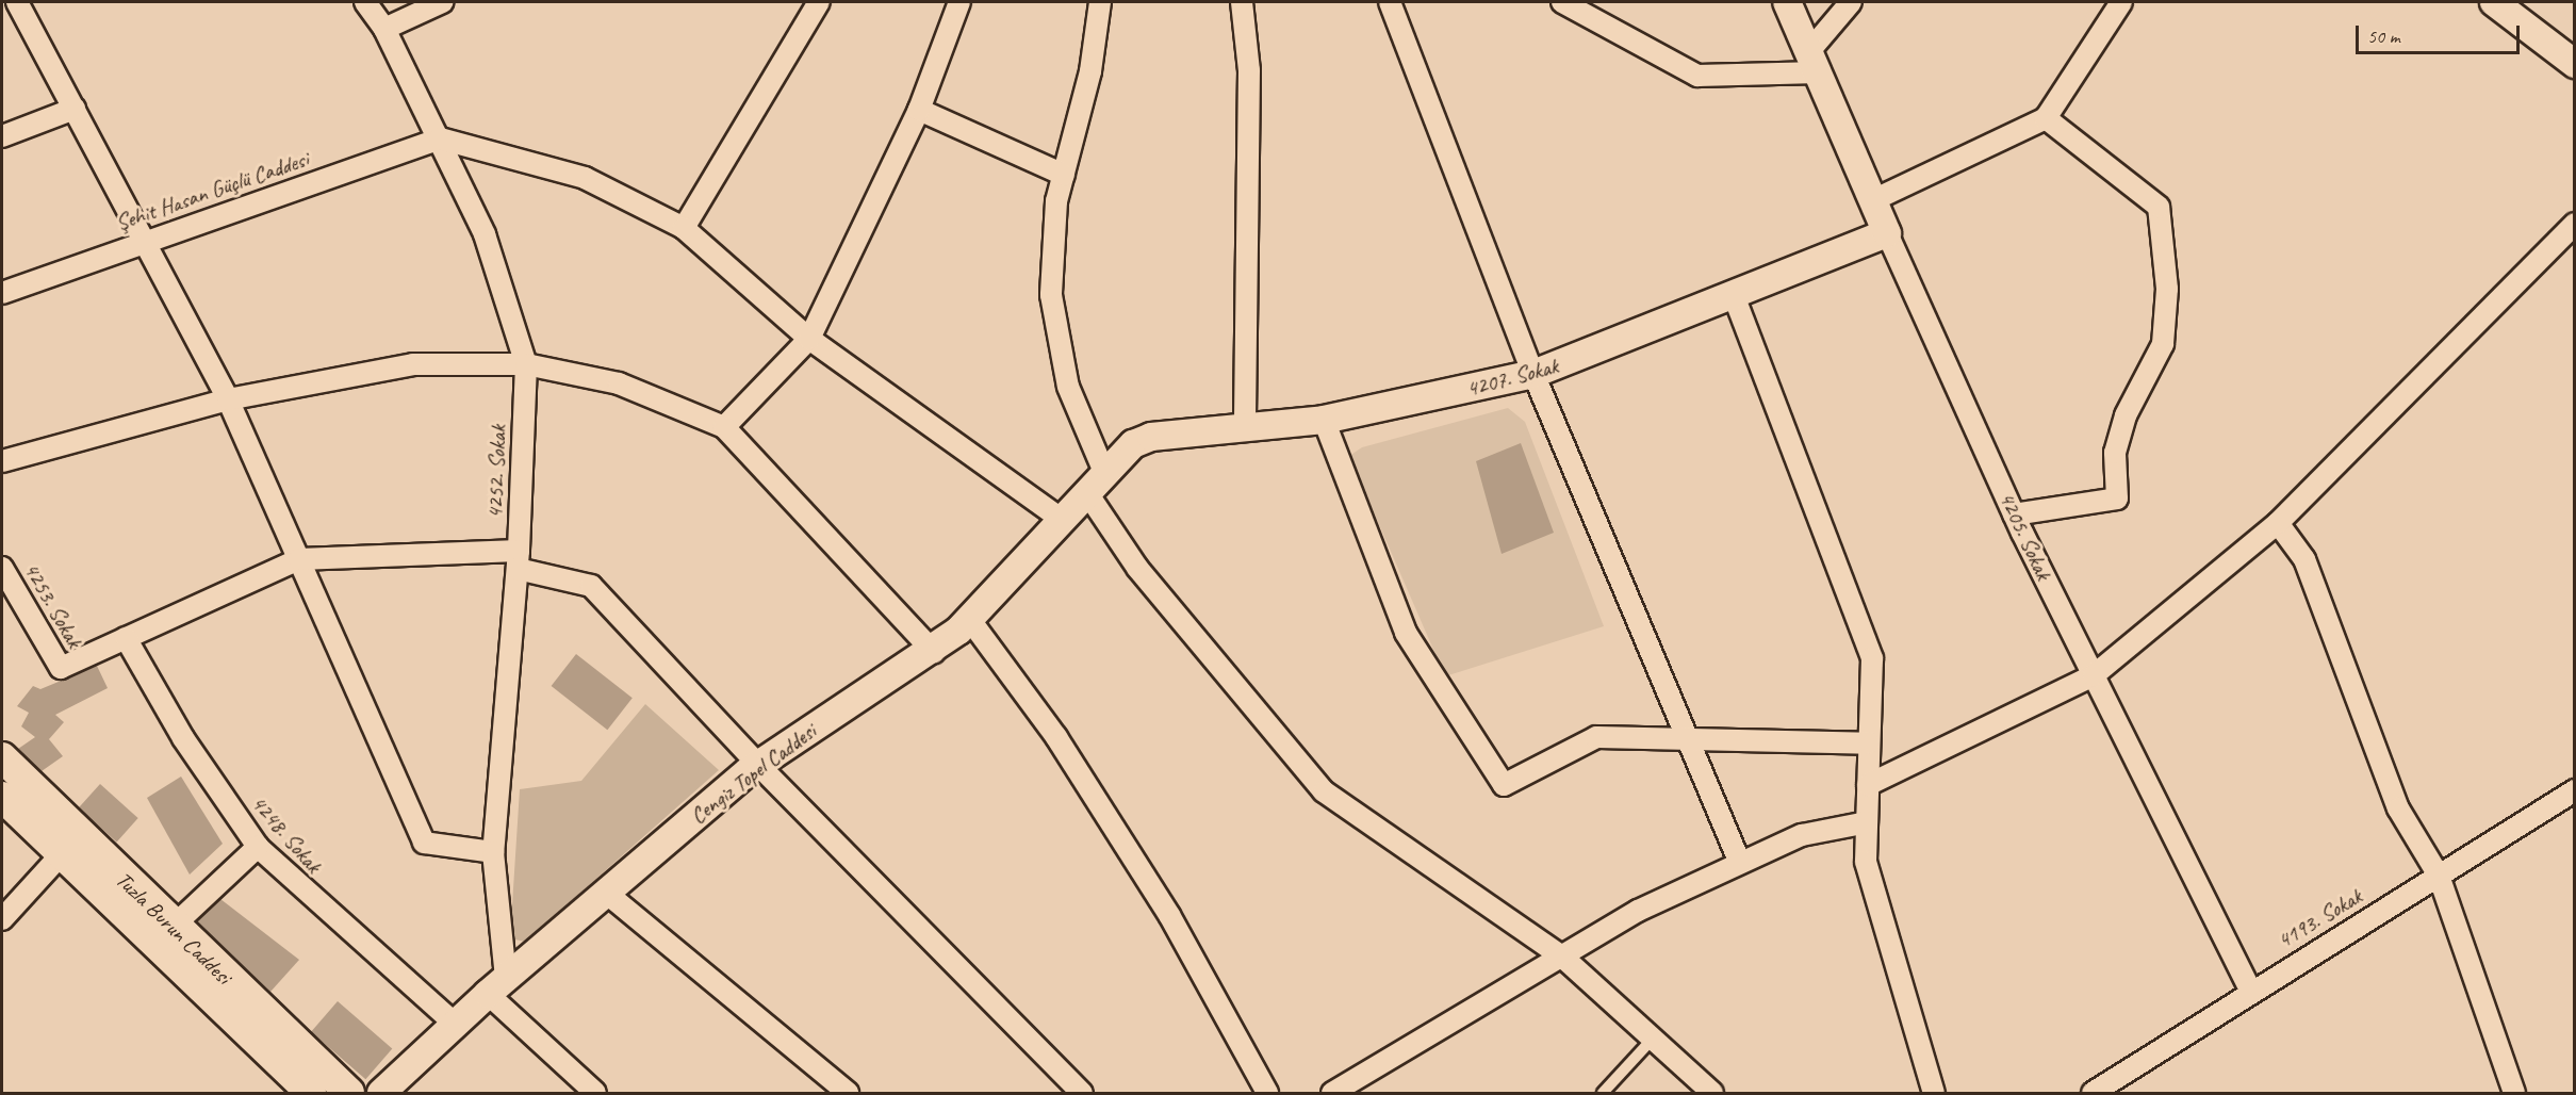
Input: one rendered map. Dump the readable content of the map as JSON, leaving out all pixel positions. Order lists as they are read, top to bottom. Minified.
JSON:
{"streets":{"main road":["Tuzla Burun Caddesi"],"street":["Şehit Hasan Güçlü Caddesi","4207. Sokak","4252. Sokak","4205. Sokak","4253. Sokak","Cengiz Topel Caddesi","4248. Sokak","4193. Sokak"]},"crossings":[["Şehit Hasan Güçlü Caddesi","4252. Sokak"],["4207. Sokak","4205. Sokak"],["4207. Sokak","Cengiz Topel Caddesi"],["4252. Sokak","Cengiz Topel Caddesi"],["4205. Sokak","4193. Sokak"],["4253. Sokak","4248. Sokak"],["Cengiz Topel Caddesi","4248. Sokak"]],"scale_bar":"50 m"}
